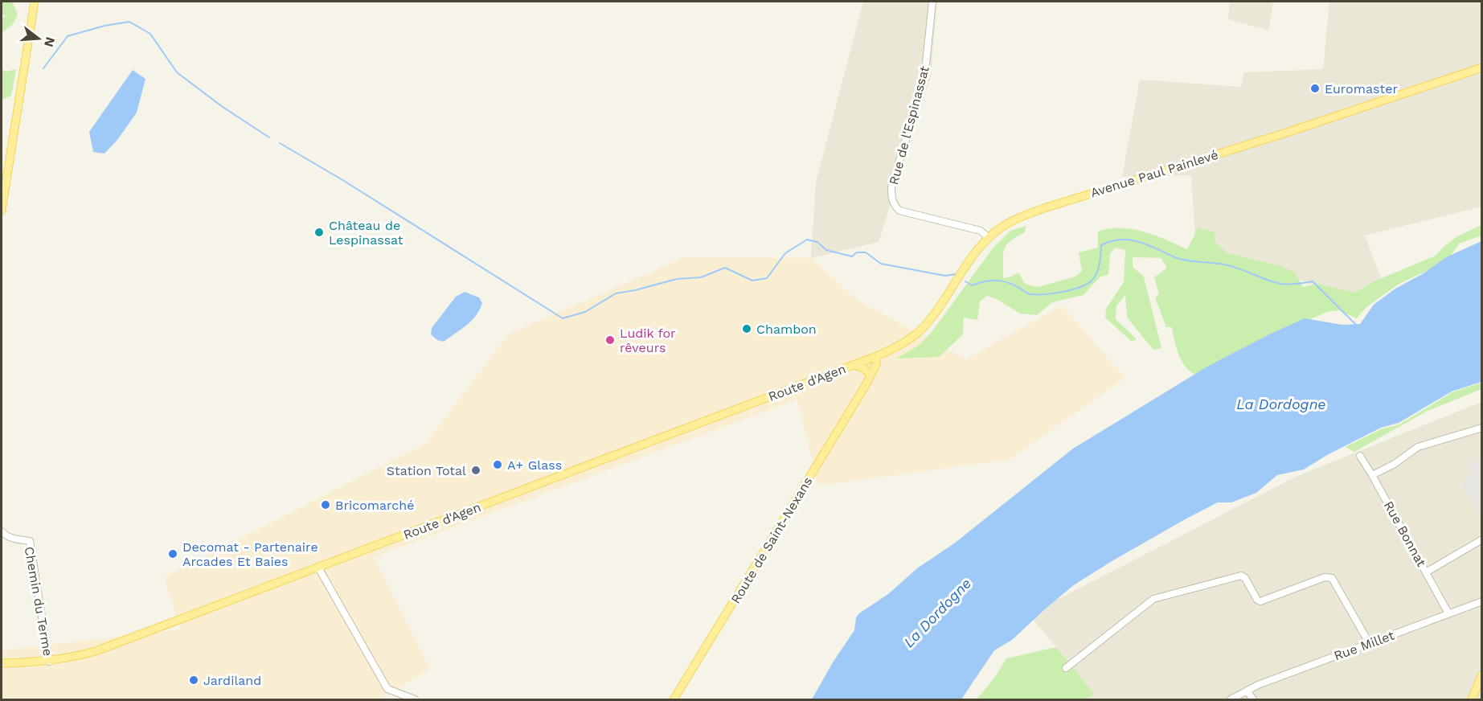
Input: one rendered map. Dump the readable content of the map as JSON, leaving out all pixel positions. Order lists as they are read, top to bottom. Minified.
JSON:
{"streets":{"main road":["Avenue Paul Painlevé","Route d'Agen","Route de Saint-Nexans"],"street":["Rue de l'Espinassat","Rue Bonnat","Chemin du Terme","Rue Millet"]},"crossings":[["Rue de l'Espinassat","Avenue Paul Painlevé"],["Avenue Paul Painlevé","Route d'Agen"],["Avenue Paul Painlevé","Route de Saint-Nexans"],["Route d'Agen","Route de Saint-Nexans"],["Route d'Agen","Chemin du Terme"],["Rue Bonnat","Rue Millet"]],"water":["La Dordogne"],"places":["Euromaster","Château de Lespinassat","Chambon","Ludik for rêveurs","A+ Glass","Station Total","Bricomarché","Decomat - Partenaire Arcades Et Baies","Jardiland"],"north":"right"}
